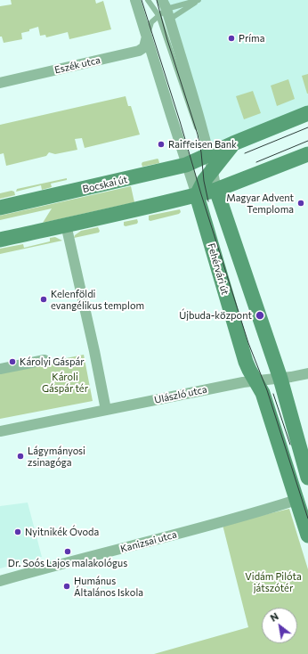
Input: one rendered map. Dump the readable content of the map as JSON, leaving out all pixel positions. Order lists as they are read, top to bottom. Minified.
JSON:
{"streets":{"street":["Eszék utca","Bocskai út","Fehérvári út","Ulászló utca","Kanizsai utca"]},"crossings":[["Eszék utca","Fehérvári út"],["Bocskai út","Fehérvári út"],["Fehérvári út","Ulászló utca"],["Fehérvári út","Kanizsai utca"]],"parks":["Károli Gáspár tér","Vidám Pilóta játszótér"],"places":["Príma","Raiffeisen Bank","Magyar Advent Temploma","Kelenföldi evangélikus templom","Újbuda-központ","Károlyi Gáspár","Lágymányosi zsinagóga","Nyitnikék Óvoda","Dr. Soós Lajos malakológus","Humánus Általános Iskola"],"north":"top left"}
